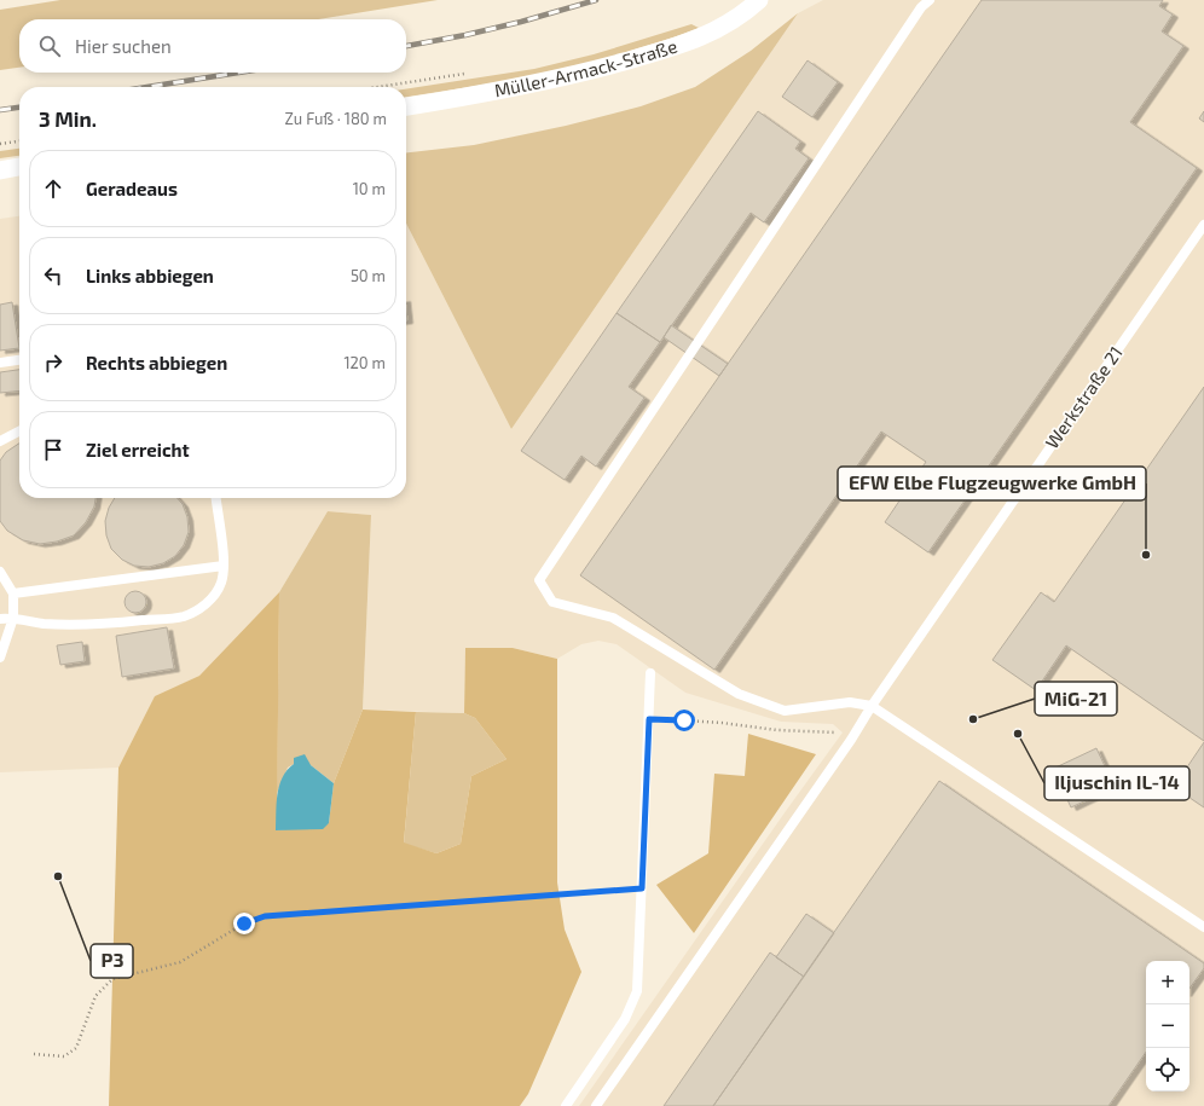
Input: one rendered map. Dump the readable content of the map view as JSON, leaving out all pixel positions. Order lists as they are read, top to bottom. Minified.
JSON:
{"streets":{"street":["Müller-Armack-Straße"],"lane":["Werkstraße 21"]},"places":["EFW Elbe Flugzeugwerke GmbH","MiG-21","Iljuschin IL-14","P3"],"page":{"search":"Hier suchen","heading":["3 Min.","Zu Fuß · 180 m"],"list":[["Geradeaus","10 m"],["Links abbiegen","50 m"],["Rechts abbiegen","120 m"],"Ziel erreicht"],"map_buttons":["+","−"]}}
